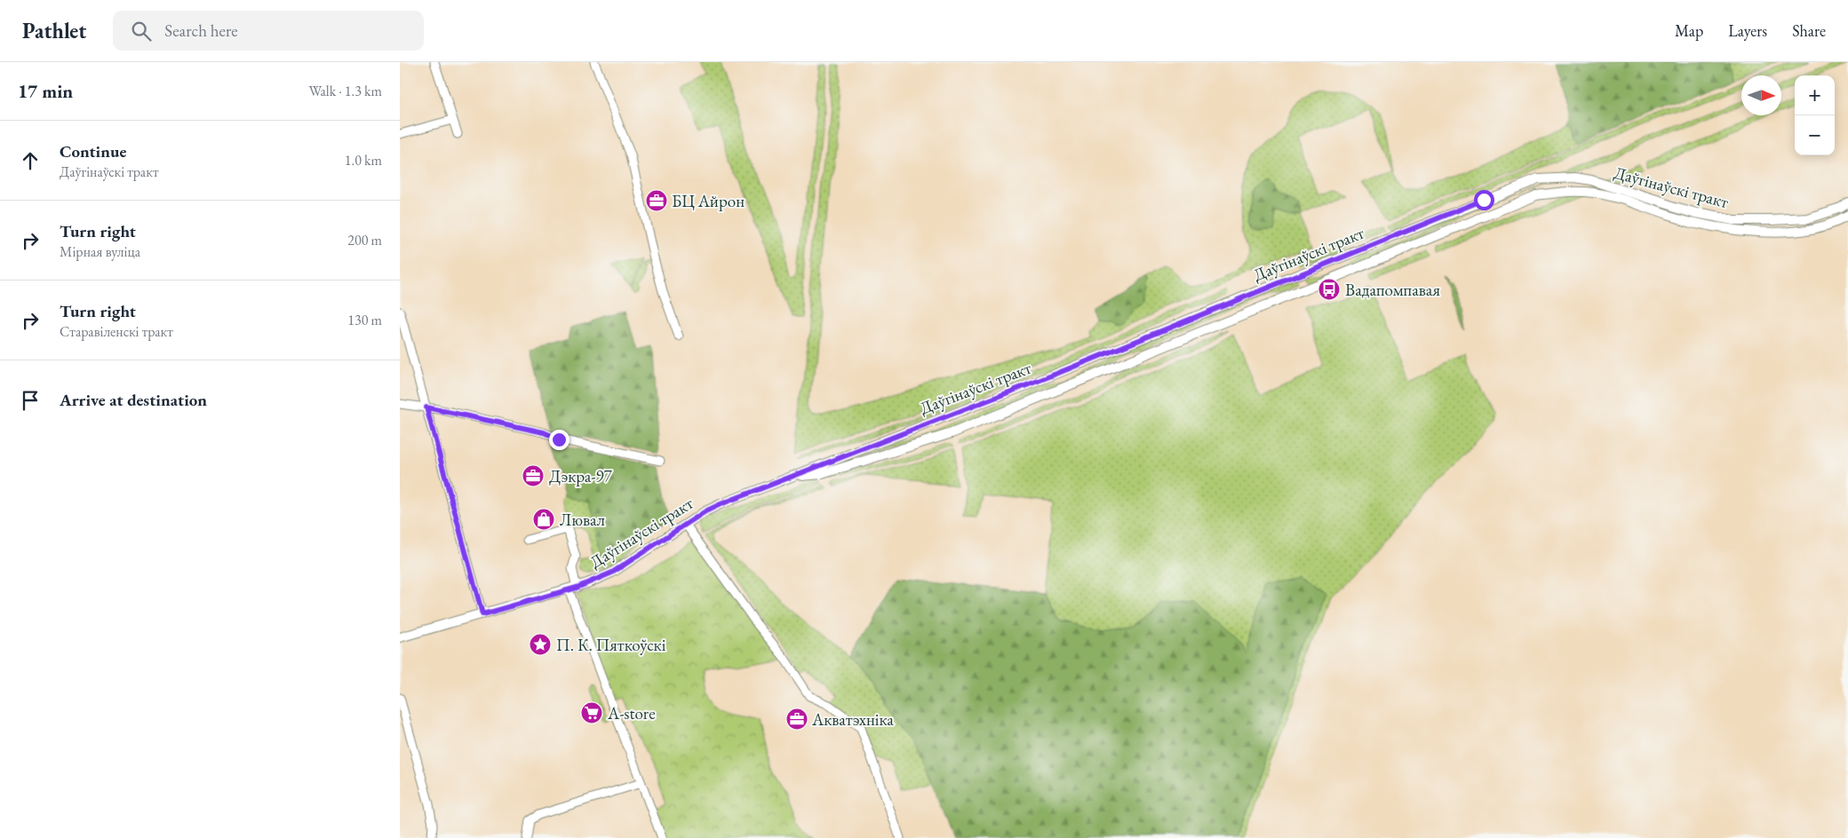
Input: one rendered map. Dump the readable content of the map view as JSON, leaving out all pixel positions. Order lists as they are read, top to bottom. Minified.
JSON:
{"streets":{"main road":["Даўгінаўскі тракт"]},"places":{"office":["БЦ Айрон","Дэкра-97","Акватэхніка"],"bus stop":["Вадапомпавая"],"shop":["Лювал"],"place":["П. К. Пяткоўскі"],"supermarket":["А-store"]},"north":"right","page":{"header":"Pathlet","search":"Search here","nav":["Map","Layers","Share"],"heading":["17 min","Walk · 1.3 km"],"map_buttons":["+","−"],"list":[["Continue","Даўгінаўскі тракт","1.0 km"],["Turn right","Мірная вуліца","200 m"],["Turn right","Старавіленскі тракт","130 m"],"Arrive at destination"]}}
